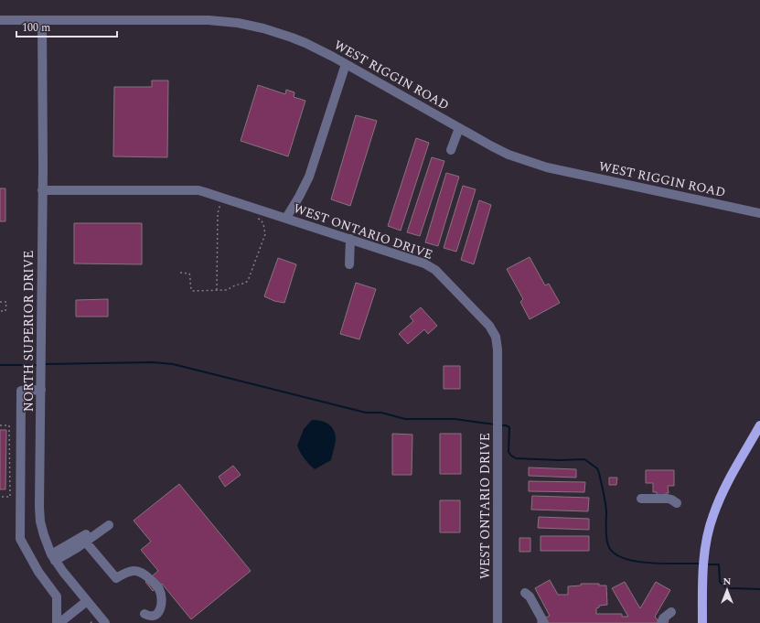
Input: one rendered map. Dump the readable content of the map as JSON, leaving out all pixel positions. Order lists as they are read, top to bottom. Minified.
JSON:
{"streets":{"street":["WEST RIGGIN ROAD","WEST ONTARIO DRIVE","NORTH SUPERIOR DRIVE"]},"crossings":[["WEST RIGGIN ROAD","NORTH SUPERIOR DRIVE"],["WEST ONTARIO DRIVE","NORTH SUPERIOR DRIVE"]],"scale_bar":"100 m","north":"top"}
